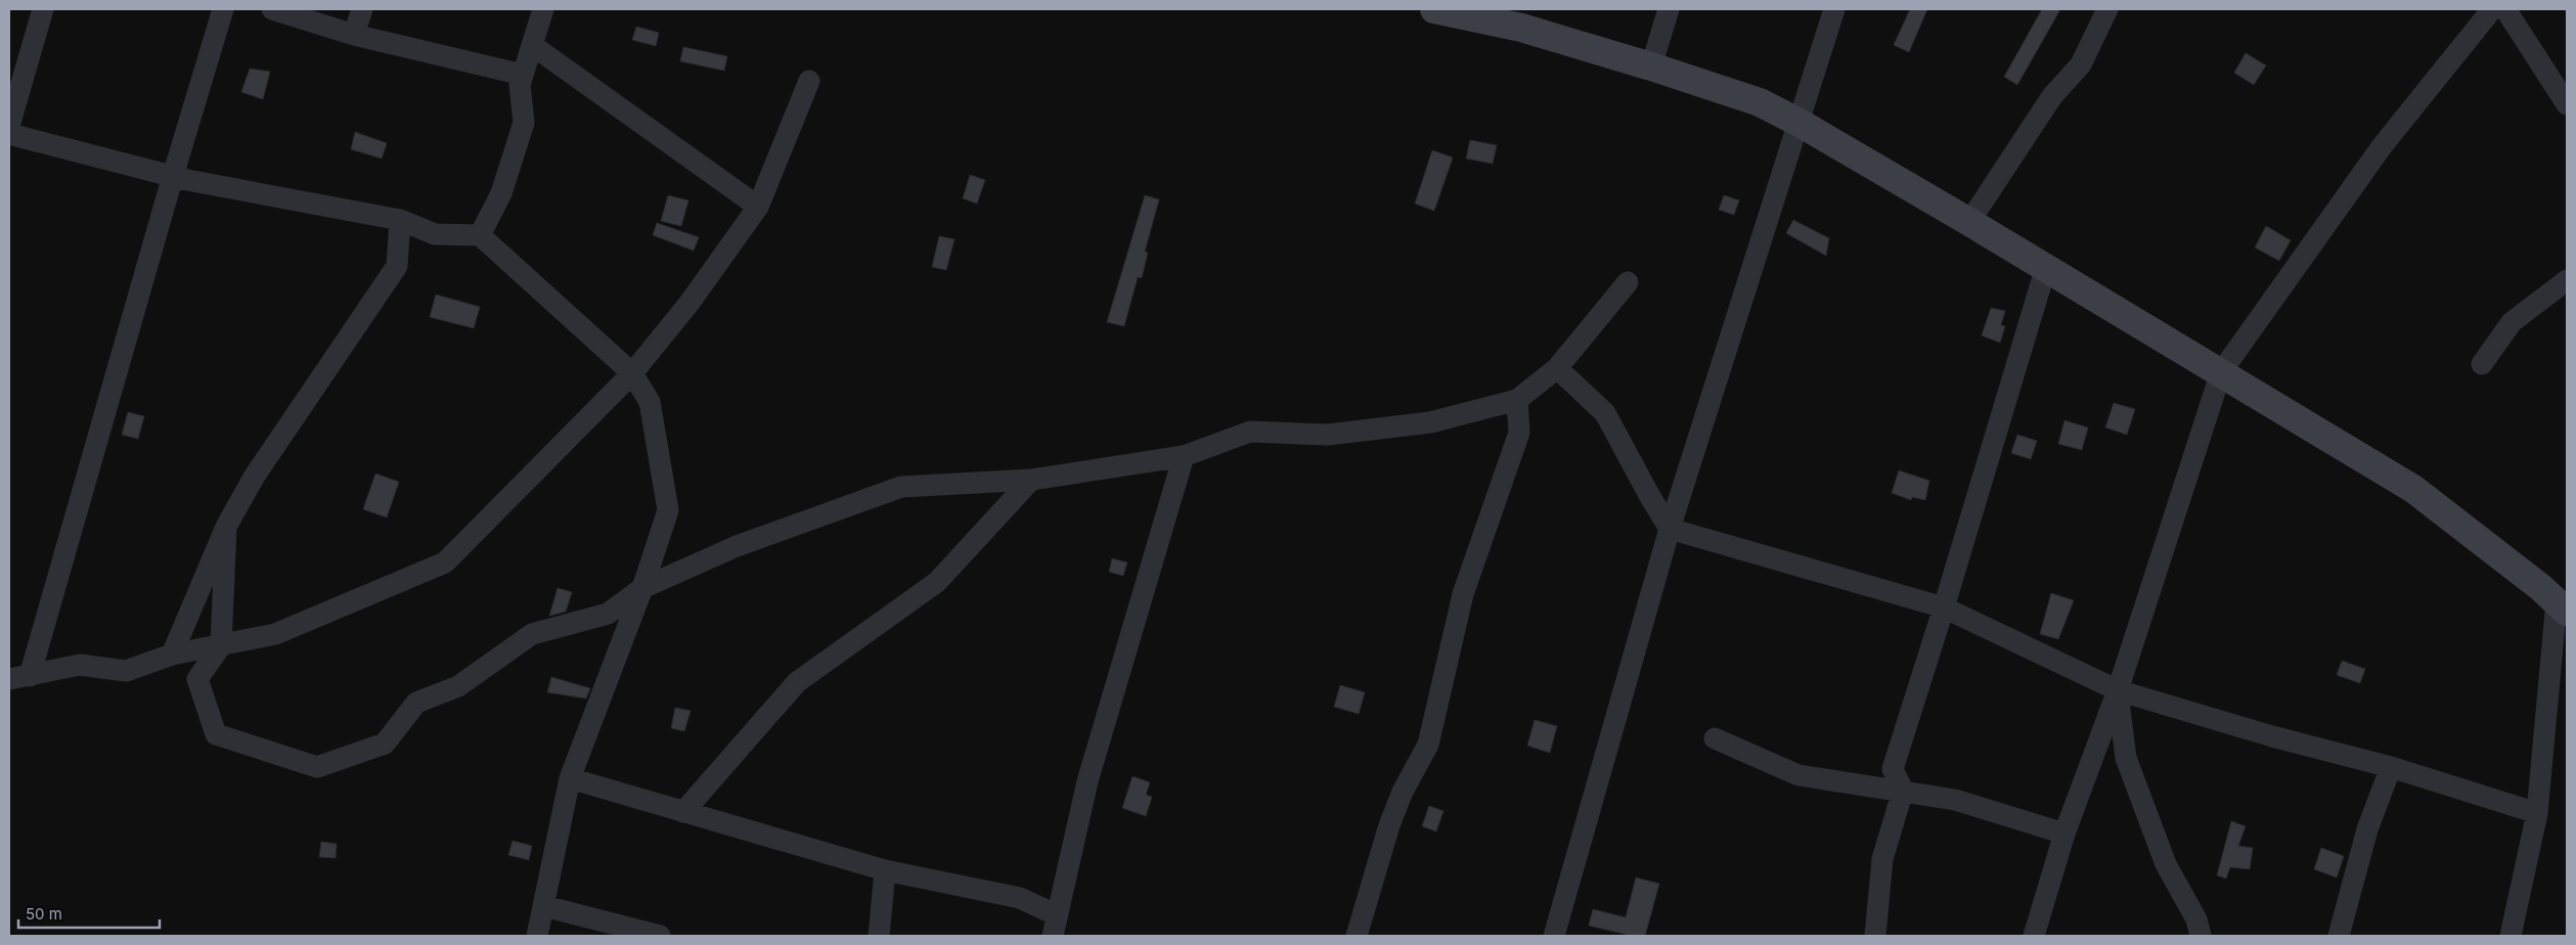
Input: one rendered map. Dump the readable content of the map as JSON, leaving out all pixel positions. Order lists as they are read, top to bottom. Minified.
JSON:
{"scale_bar":"50 m"}
